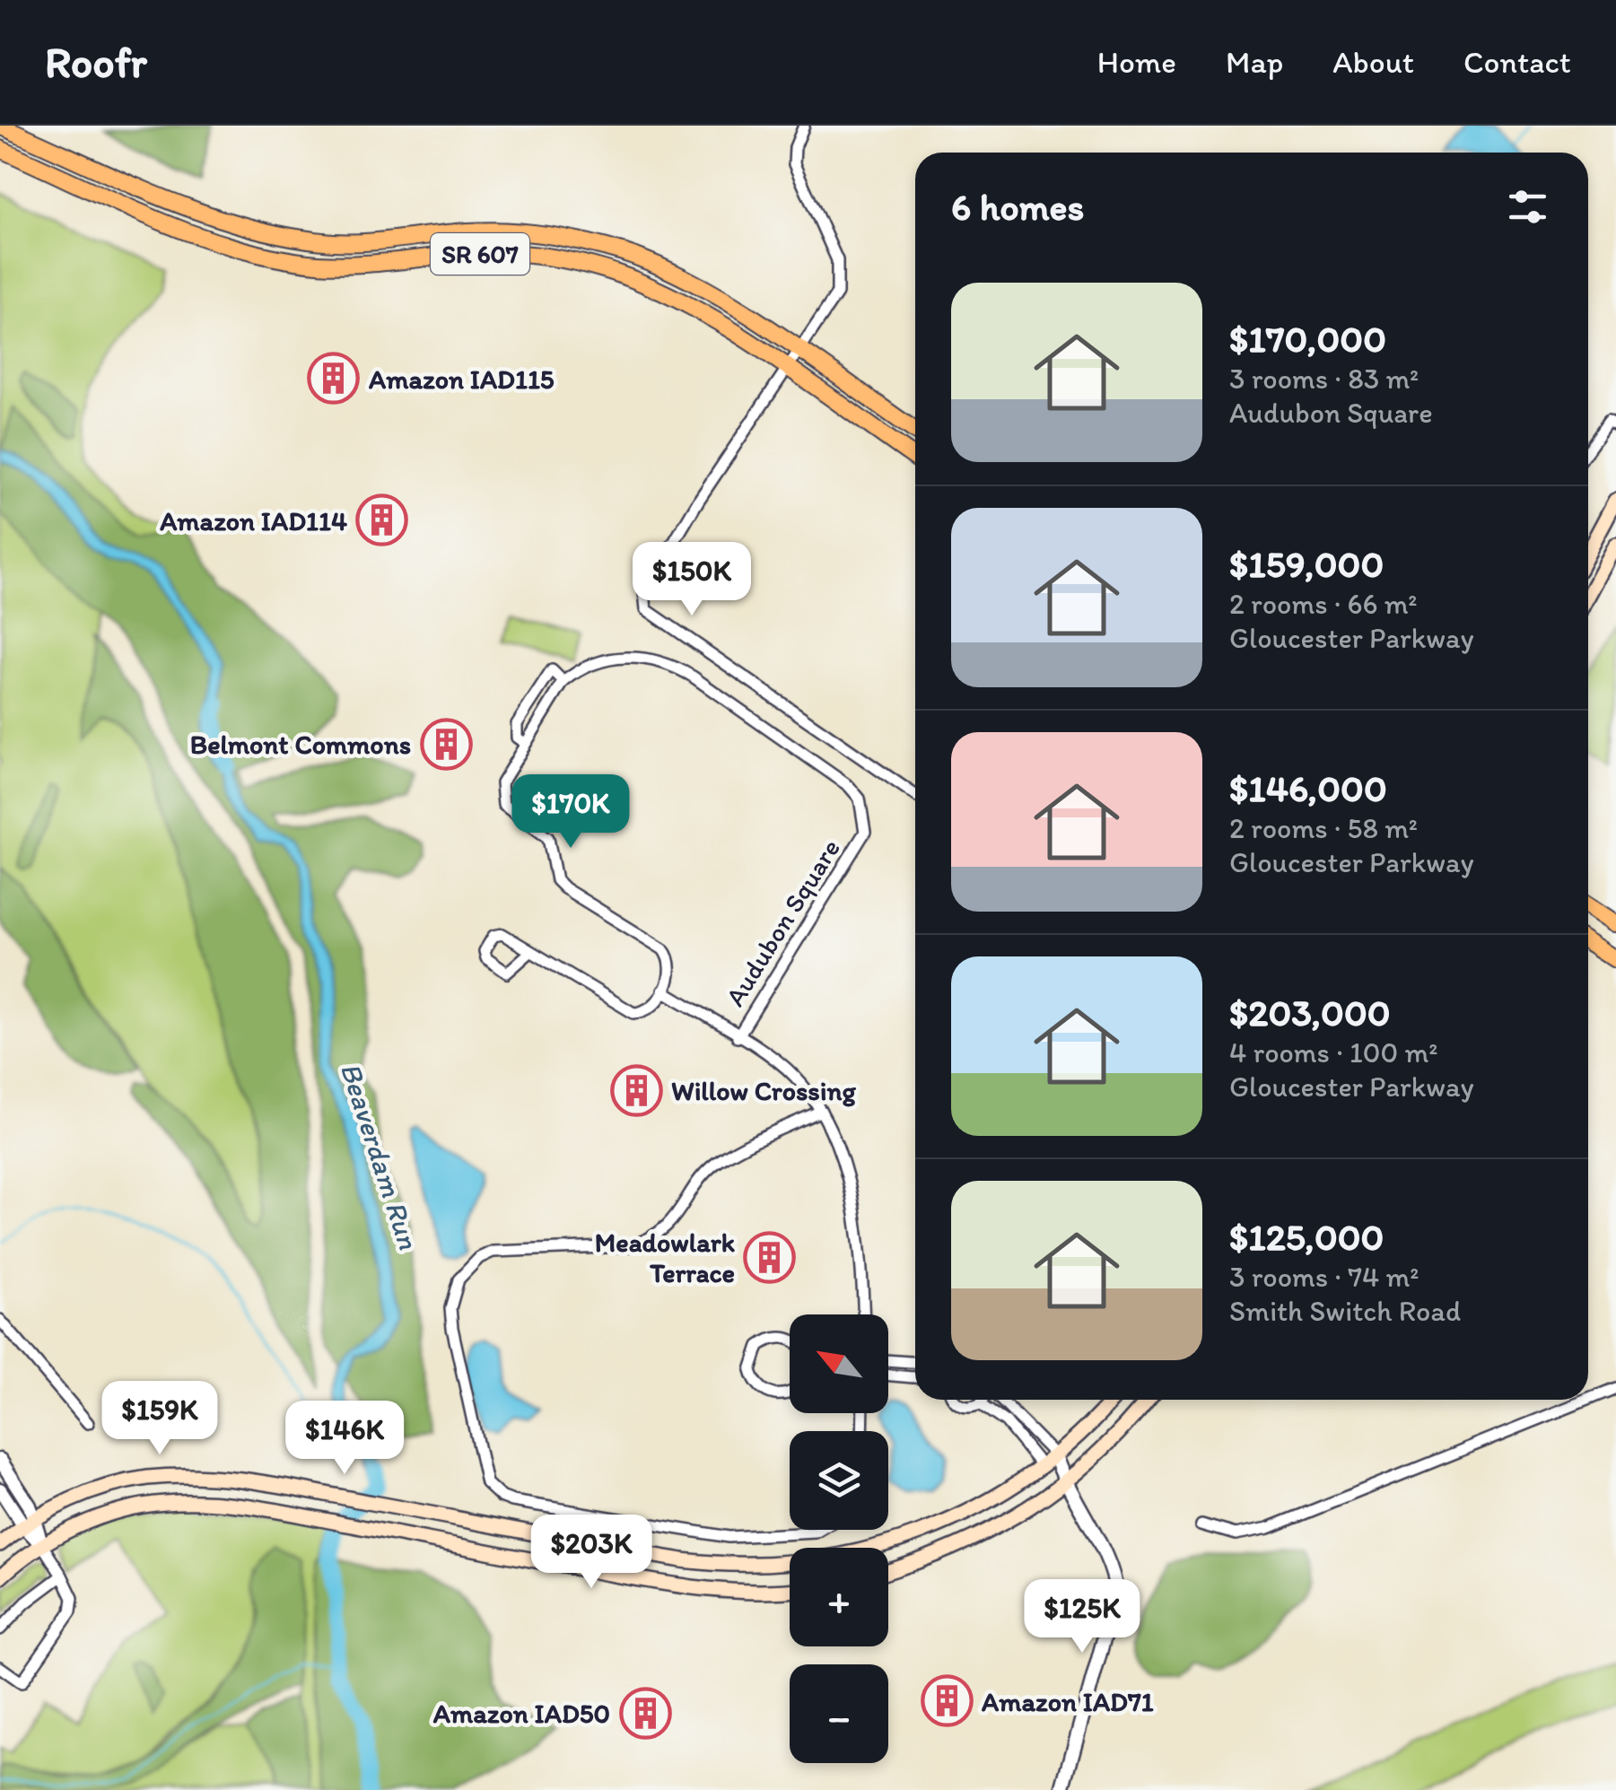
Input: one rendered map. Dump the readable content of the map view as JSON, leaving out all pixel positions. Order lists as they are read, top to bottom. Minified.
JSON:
{"streets":{"main road":["SR 607"],"street":["Audubon Square"]},"water":["Beaverdam Run"],"places":{"building":["Amazon IAD115","Amazon IAD114","Belmont Commons","Willow Crossing","Meadowlark Terrace","Amazon IAD71","Amazon IAD50"]},"north":"top left","page":{"header":"Roofr","nav":["Home","Map","About","Contact"],"heading":"6 homes","list":[{"name":"$170,000","note":"3 rooms · 83 m² · Audubon Square"},{"name":"$159,000","note":"2 rooms · 66 m² · Gloucester Parkway"},{"name":"$146,000","note":"2 rooms · 58 m² · Gloucester Parkway"},{"name":"$203,000","note":"4 rooms · 100 m² · Gloucester Parkway"},{"name":"$125,000","note":"3 rooms · 74 m² · Smith Switch Road"}],"price":["$150K","$170K","$159K","$146K","$203K","$125K"],"map_buttons":["+","−"]}}
